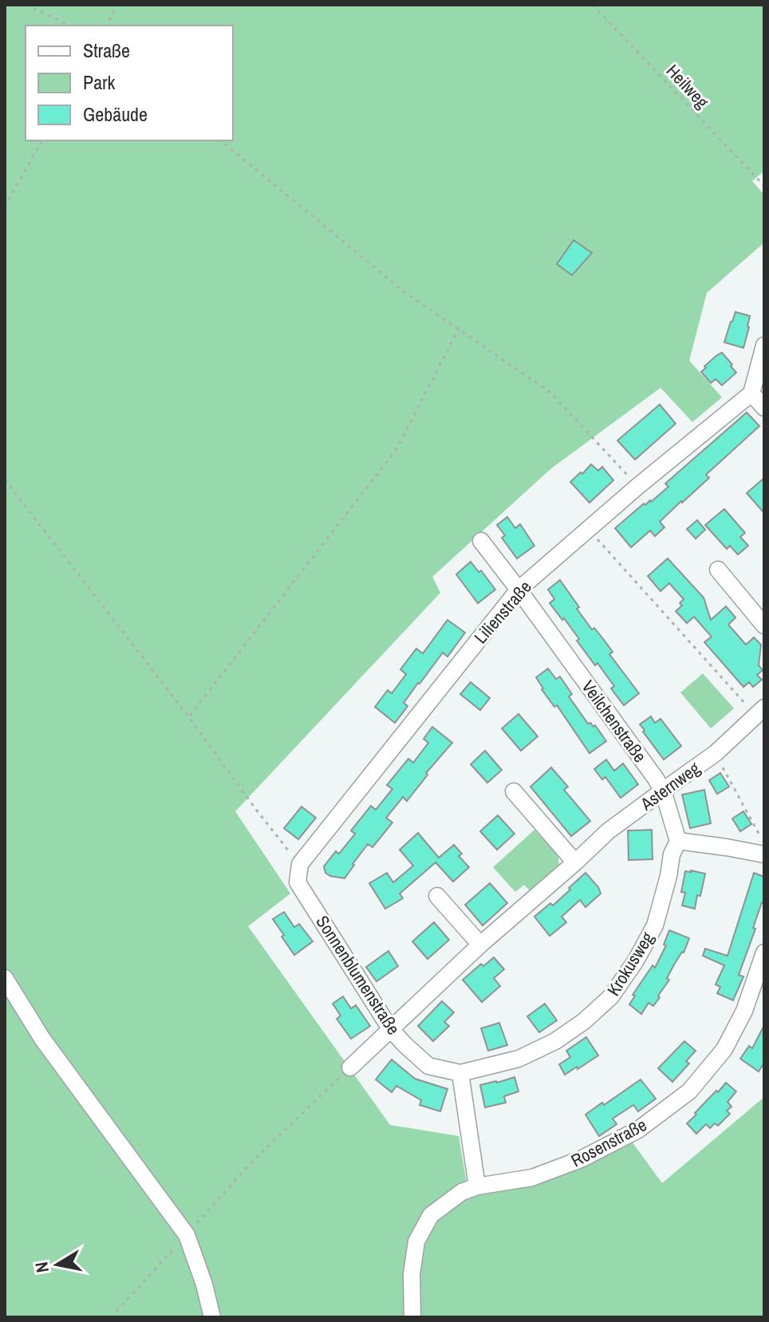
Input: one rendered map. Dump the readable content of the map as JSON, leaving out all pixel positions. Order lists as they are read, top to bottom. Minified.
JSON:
{"streets":{"street":["Lilienstraße","Veilchenstraße","Asternweg","Krokusweg","Sonnenblumenstraße","Rosenstraße"],"path":["Heilweg"]},"crossings":[["Lilienstraße","Veilchenstraße"],["Lilienstraße","Sonnenblumenstraße"],["Veilchenstraße","Asternweg"],["Veilchenstraße","Krokusweg"],["Asternweg","Sonnenblumenstraße"],["Krokusweg","Sonnenblumenstraße"]],"legend":["Straße","Park","Gebäude"],"north":"left"}
